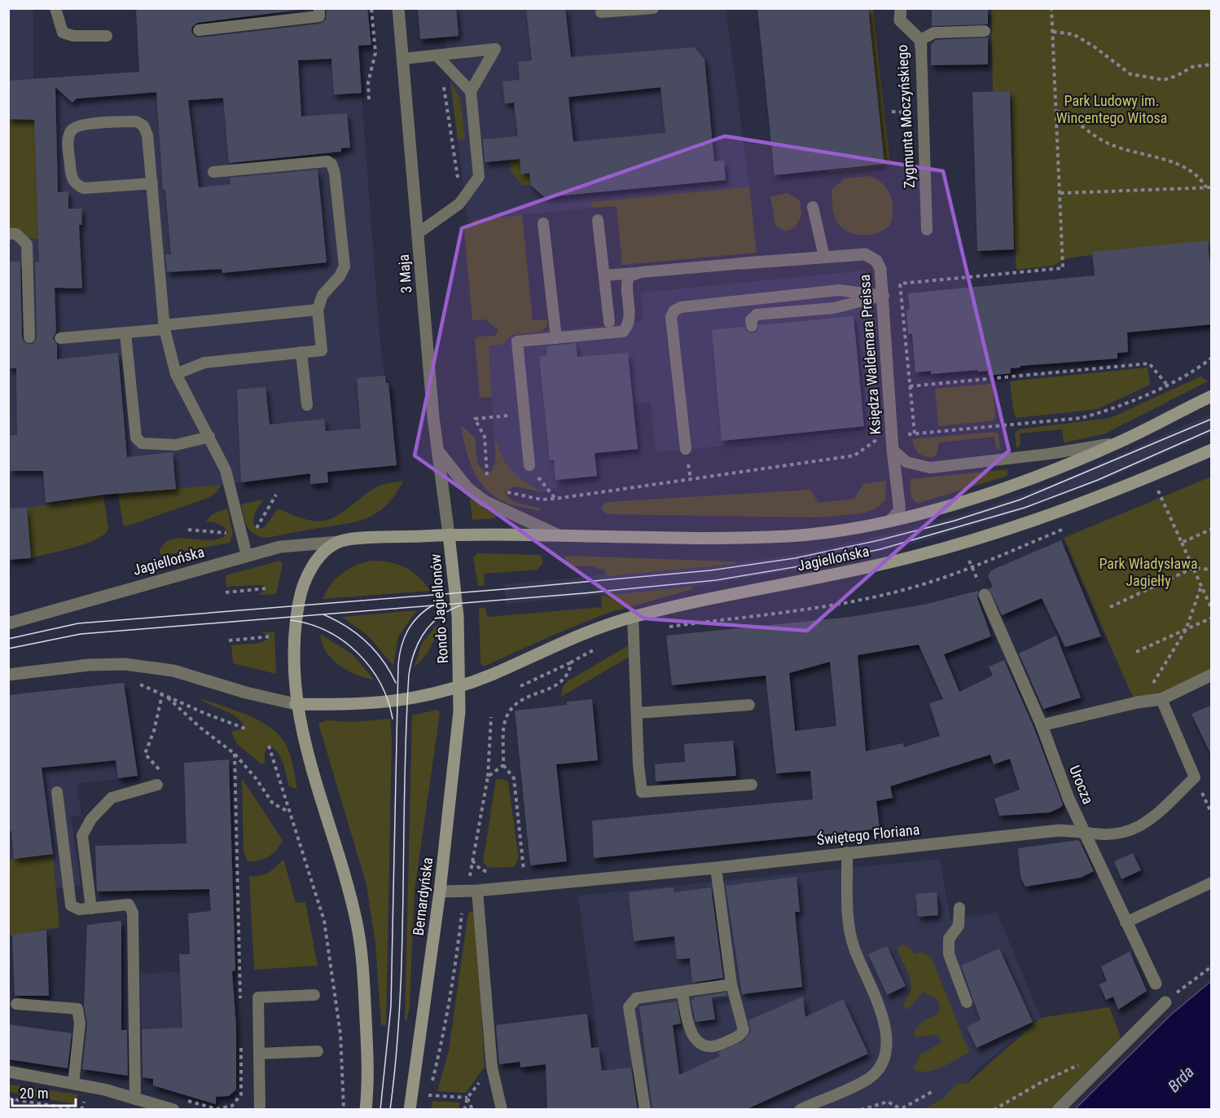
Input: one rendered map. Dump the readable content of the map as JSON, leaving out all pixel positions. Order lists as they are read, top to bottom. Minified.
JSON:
{"streets":{"main road":["Jagiellońska","Rondo Jagiellonów","Bernardyńska"],"street":["Zygmunta Moczyńskiego","3 Maja","Księdza Waldemara Preissa","Urocza","Świętego Floriana"]},"crossings":[["3 Maja","Jagiellońska"],["3 Maja","Rondo Jagiellonów"],["Księdza Waldemara Preissa","Jagiellońska"],["Jagiellońska","Rondo Jagiellonów"],["Jagiellońska","Bernardyńska"],["Rondo Jagiellonów","Bernardyńska"],["Urocza","Świętego Floriana"],["Świętego Floriana","Bernardyńska"]],"water":["Brda"],"parks":["Park Ludowy im. Wincentego Witosa","Park Władysława Jagiełły"],"scale_bar":"20 m"}
